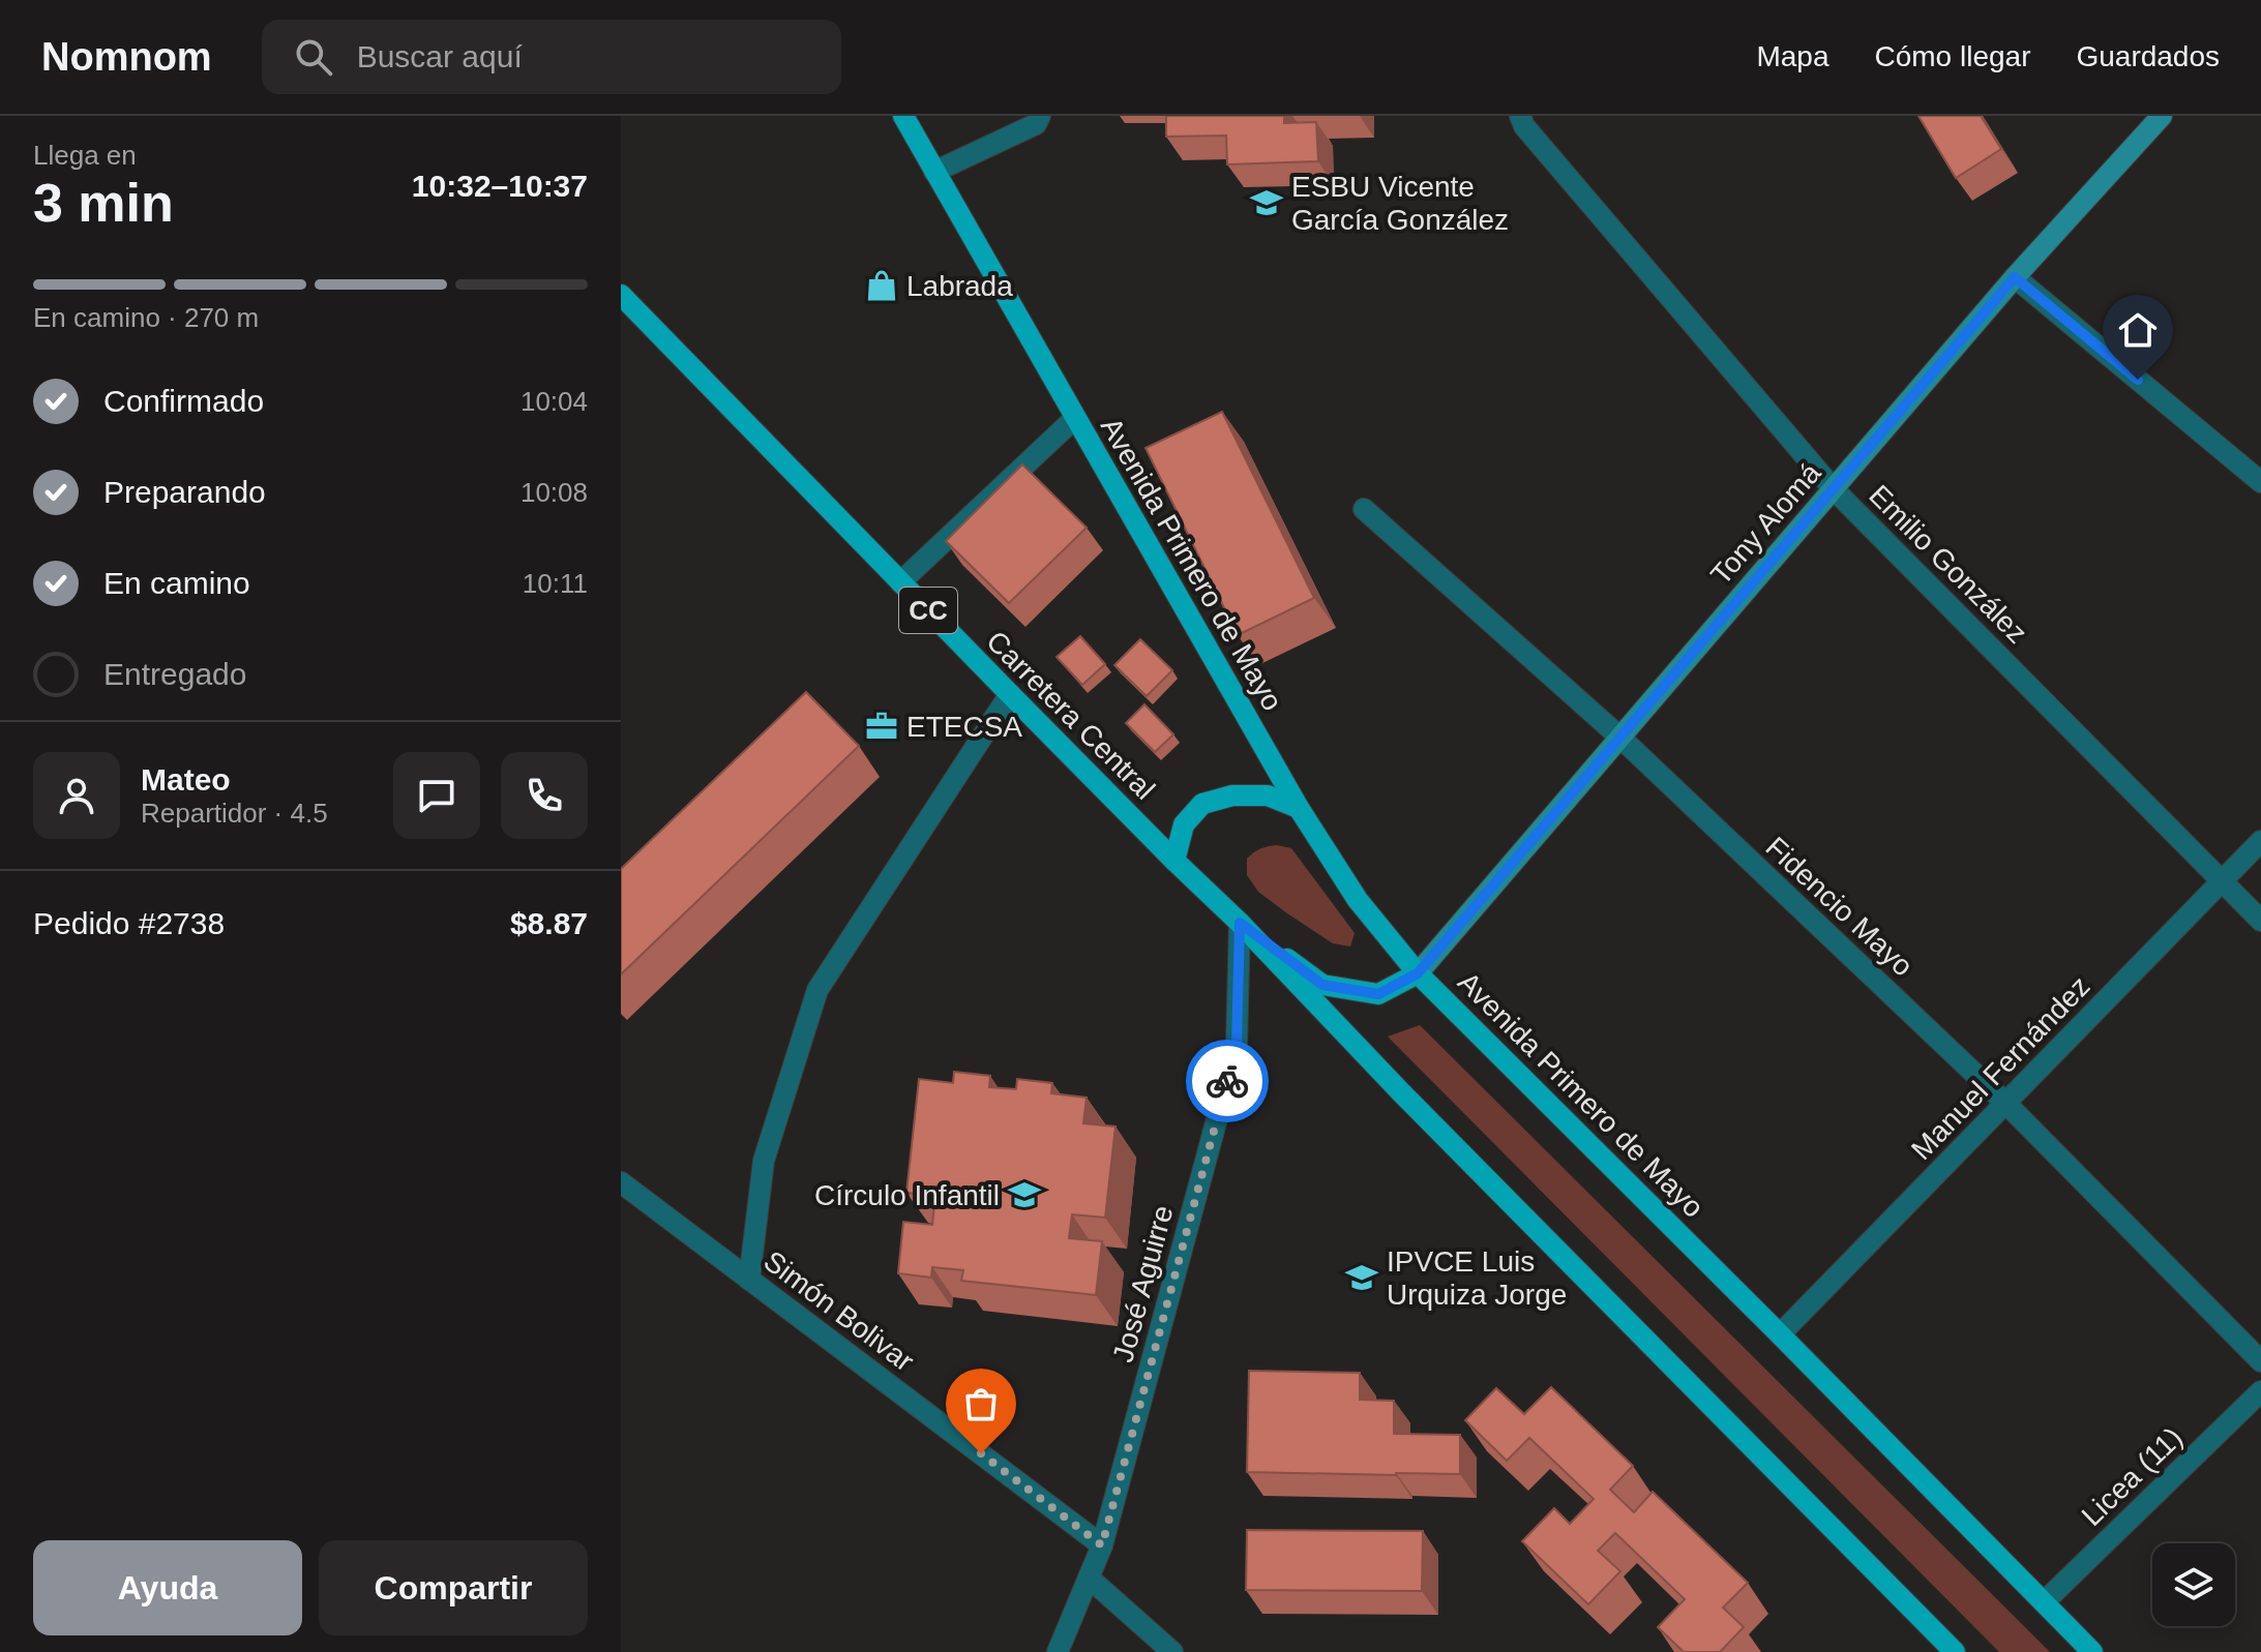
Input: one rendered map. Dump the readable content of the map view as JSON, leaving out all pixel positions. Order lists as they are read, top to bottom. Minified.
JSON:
{"streets":{"main road":["Avenida Primero de Mayo","CC","Carretera Central"],"street":["Tony Alomá","Emilio González","Fidencio Mayo","Manuel Fernández","José Aguirre","Simón Bolivar","Licea (11)"]},"crossings":[["Tony Alomá","Avenida Primero de Mayo"],["Tony Alomá","Emilio González"],["Tony Alomá","Fidencio Mayo"],["Avenida Primero de Mayo","Manuel Fernández"],["Avenida Primero de Mayo","Licea (11)"],["Emilio González","Manuel Fernández"],["CC","Carretera Central"],["CC","José Aguirre"],["Carretera Central","José Aguirre"],["Fidencio Mayo","Manuel Fernández"],["José Aguirre","Simón Bolivar"]],"places":{"school or university":["ESBU Vicente García González","Círculo Infantil","IPVCE Luis Urquiza Jorge"],"shop":["Labrada"],"office":["ETECSA"]},"page":{"header":"Nomnom","search":"Buscar aquí","nav":["Mapa","Cómo llegar","Guardados"],"heading":["3 min","Llega en","10:32–10:37"],"panel":["Mateo","Repartidor · 4.5","Pedido #2738","$8.87"],"bar":"En camino · 270 m","list":[["Confirmado","10:04"],["Preparando","10:08"],["En camino","10:11"],"Entregado"],"buttons":["Ayuda","Compartir"]}}
